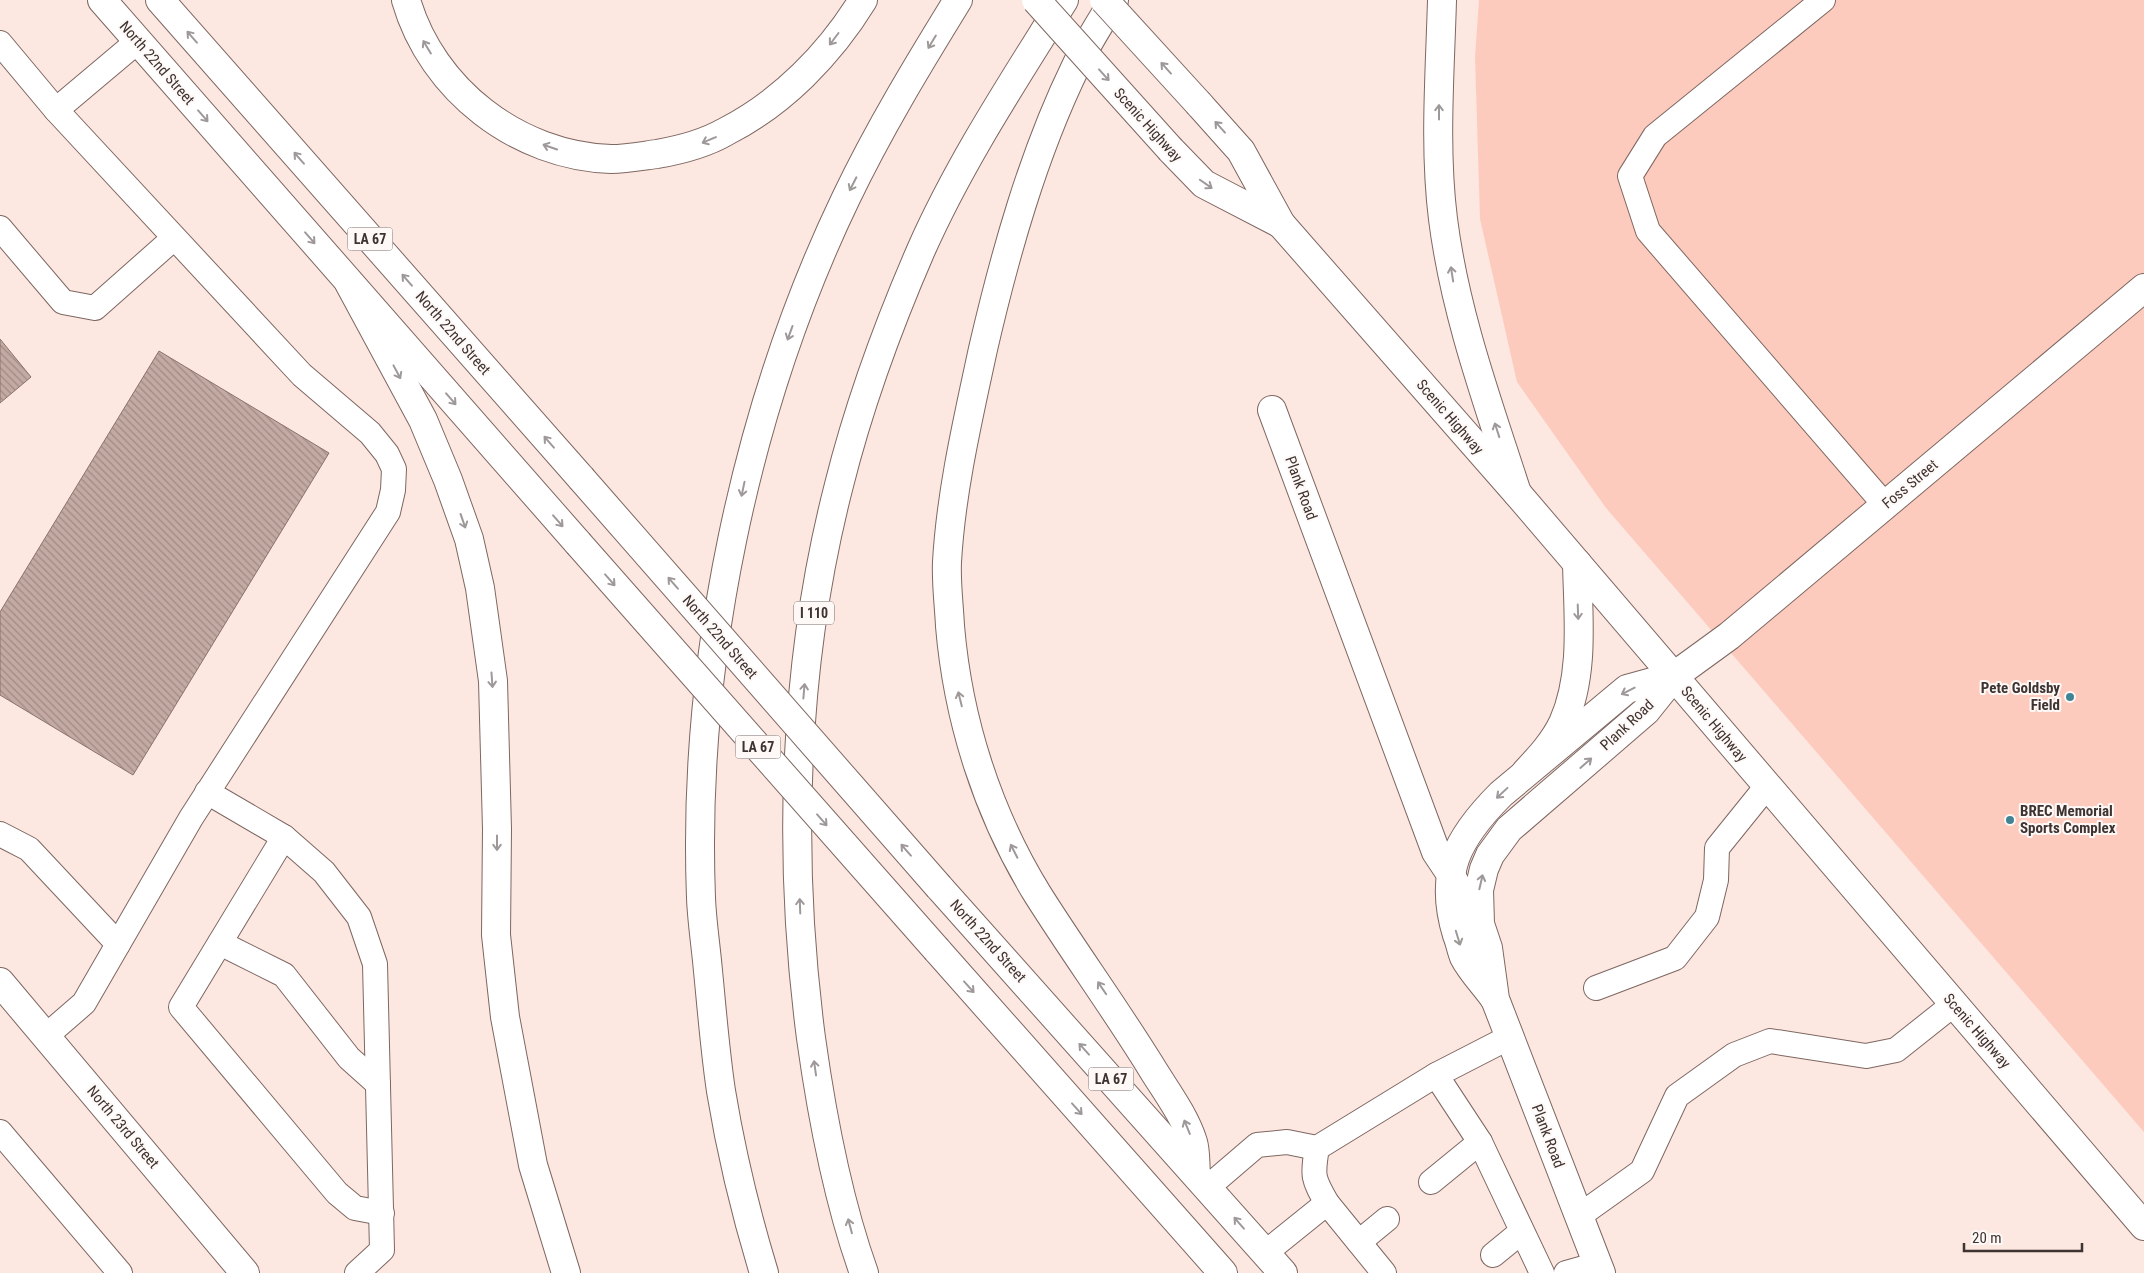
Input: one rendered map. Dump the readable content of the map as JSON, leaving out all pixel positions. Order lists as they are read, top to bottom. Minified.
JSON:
{"streets":{"main road":["North 22nd Street","Scenic Highway","LA 67","Foss Street","Plank Road","I 110","North 23rd Street"]},"crossings":[["Scenic Highway","Foss Street"],["Scenic Highway","Plank Road"],["Foss Street","Plank Road"]],"places":["Pete Goldsby Field","BREC Memorial Sports Complex"],"scale_bar":"20 m"}
